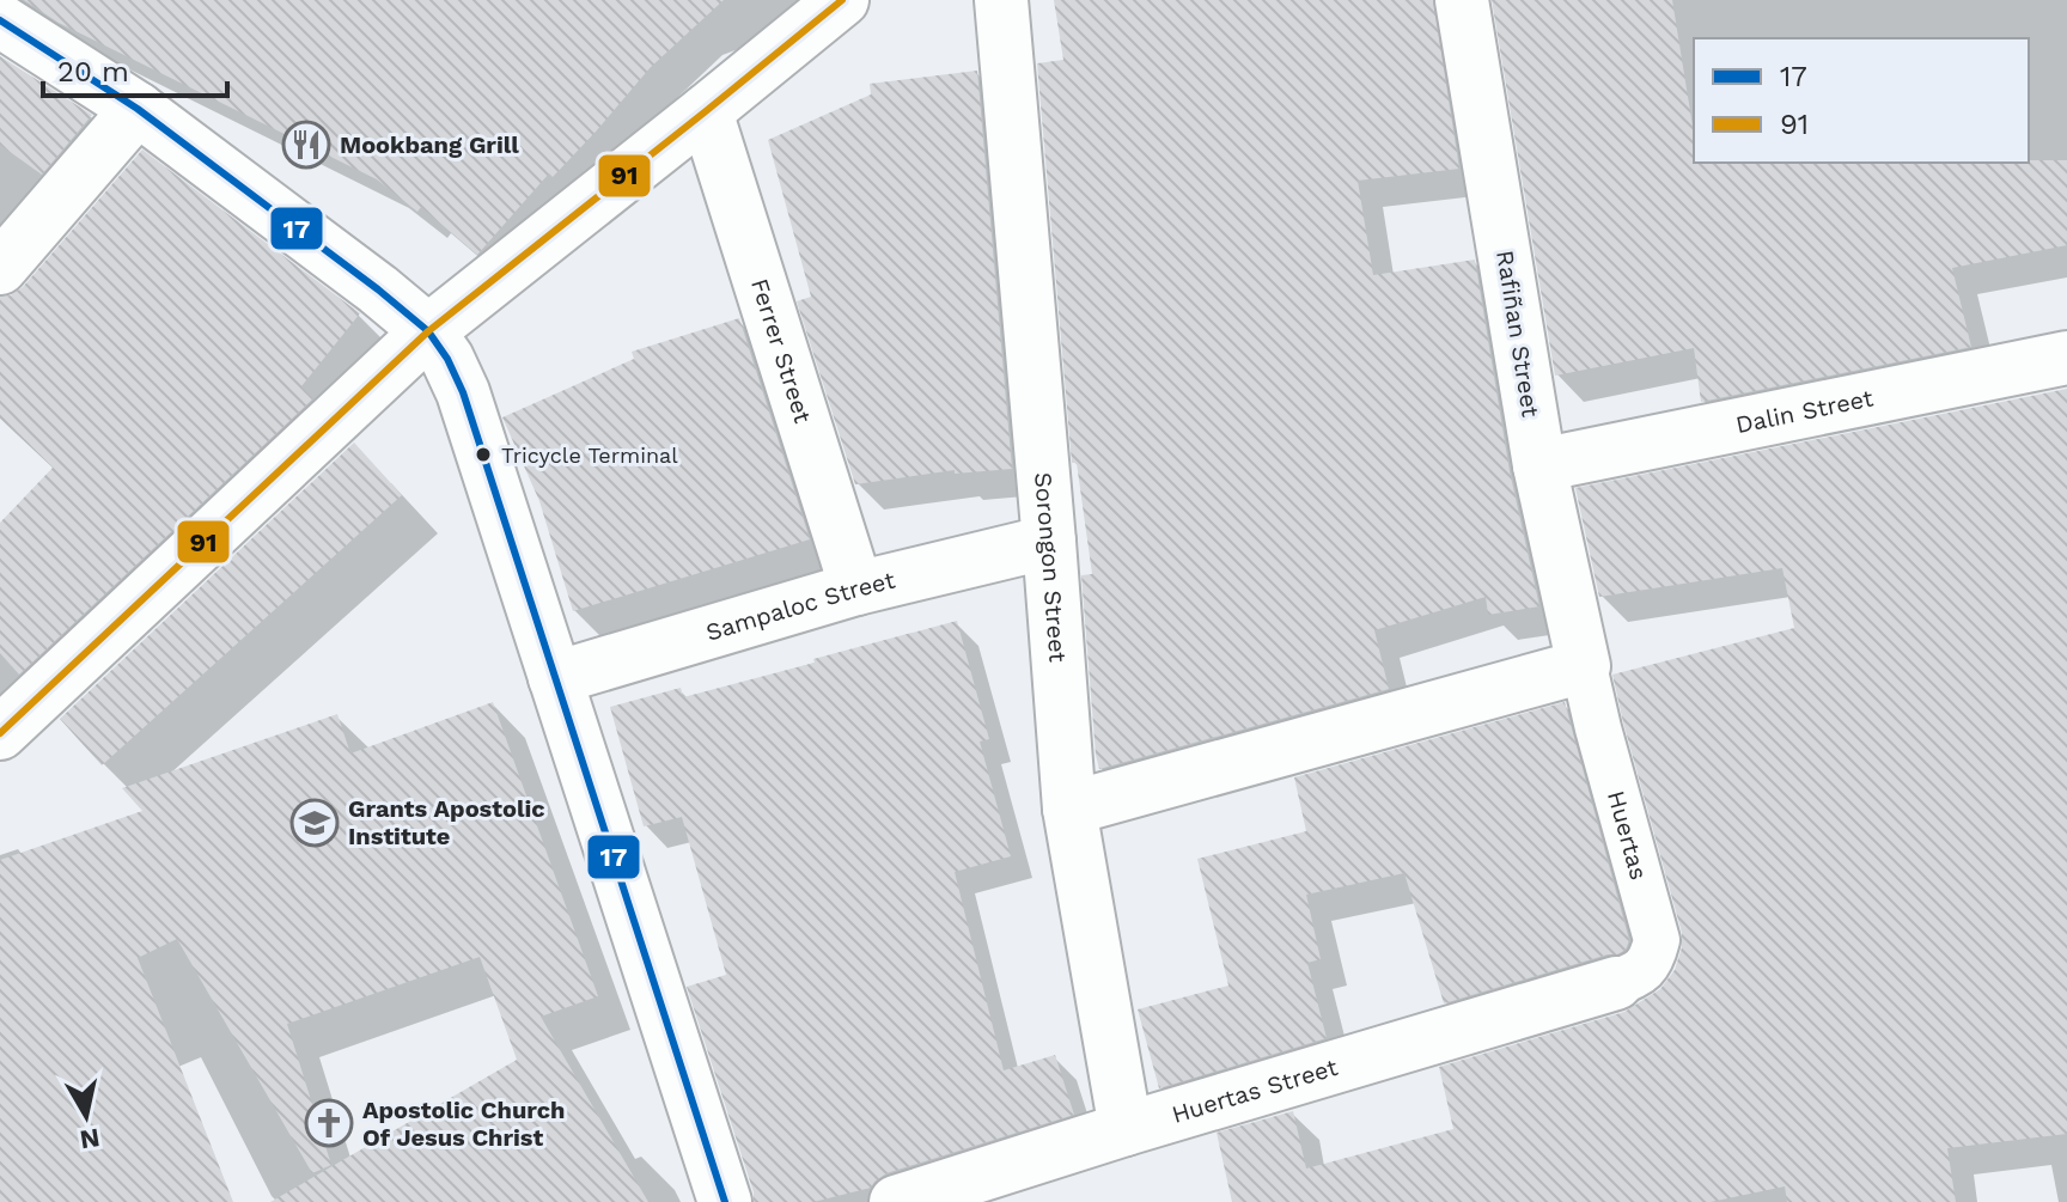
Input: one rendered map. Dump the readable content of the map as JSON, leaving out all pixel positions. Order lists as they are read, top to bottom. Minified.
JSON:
{"streets":{"street":["Rafiñan Street","Ferrer Street","Dalin Street","Sorongon Street","Sampaloc Street","Huertas","Huertas Street"]},"crossings":[["Rafiñan Street","Dalin Street"],["Rafiñan Street","Huertas"],["Ferrer Street","Sampaloc Street"],["Sorongon Street","Sampaloc Street"],["Sorongon Street","Huertas Street"],["Huertas","Huertas Street"]],"places":{"restaurant":["Mookbang Grill"],"other":["Tricycle Terminal"],"school or university":["Grants Apostolic Institute"],"church":["Apostolic Church Of Jesus Christ"]},"lines":["transit line 91","transit line 17"],"legend":["17","91"],"scale_bar":"20 m","north":"bottom"}
